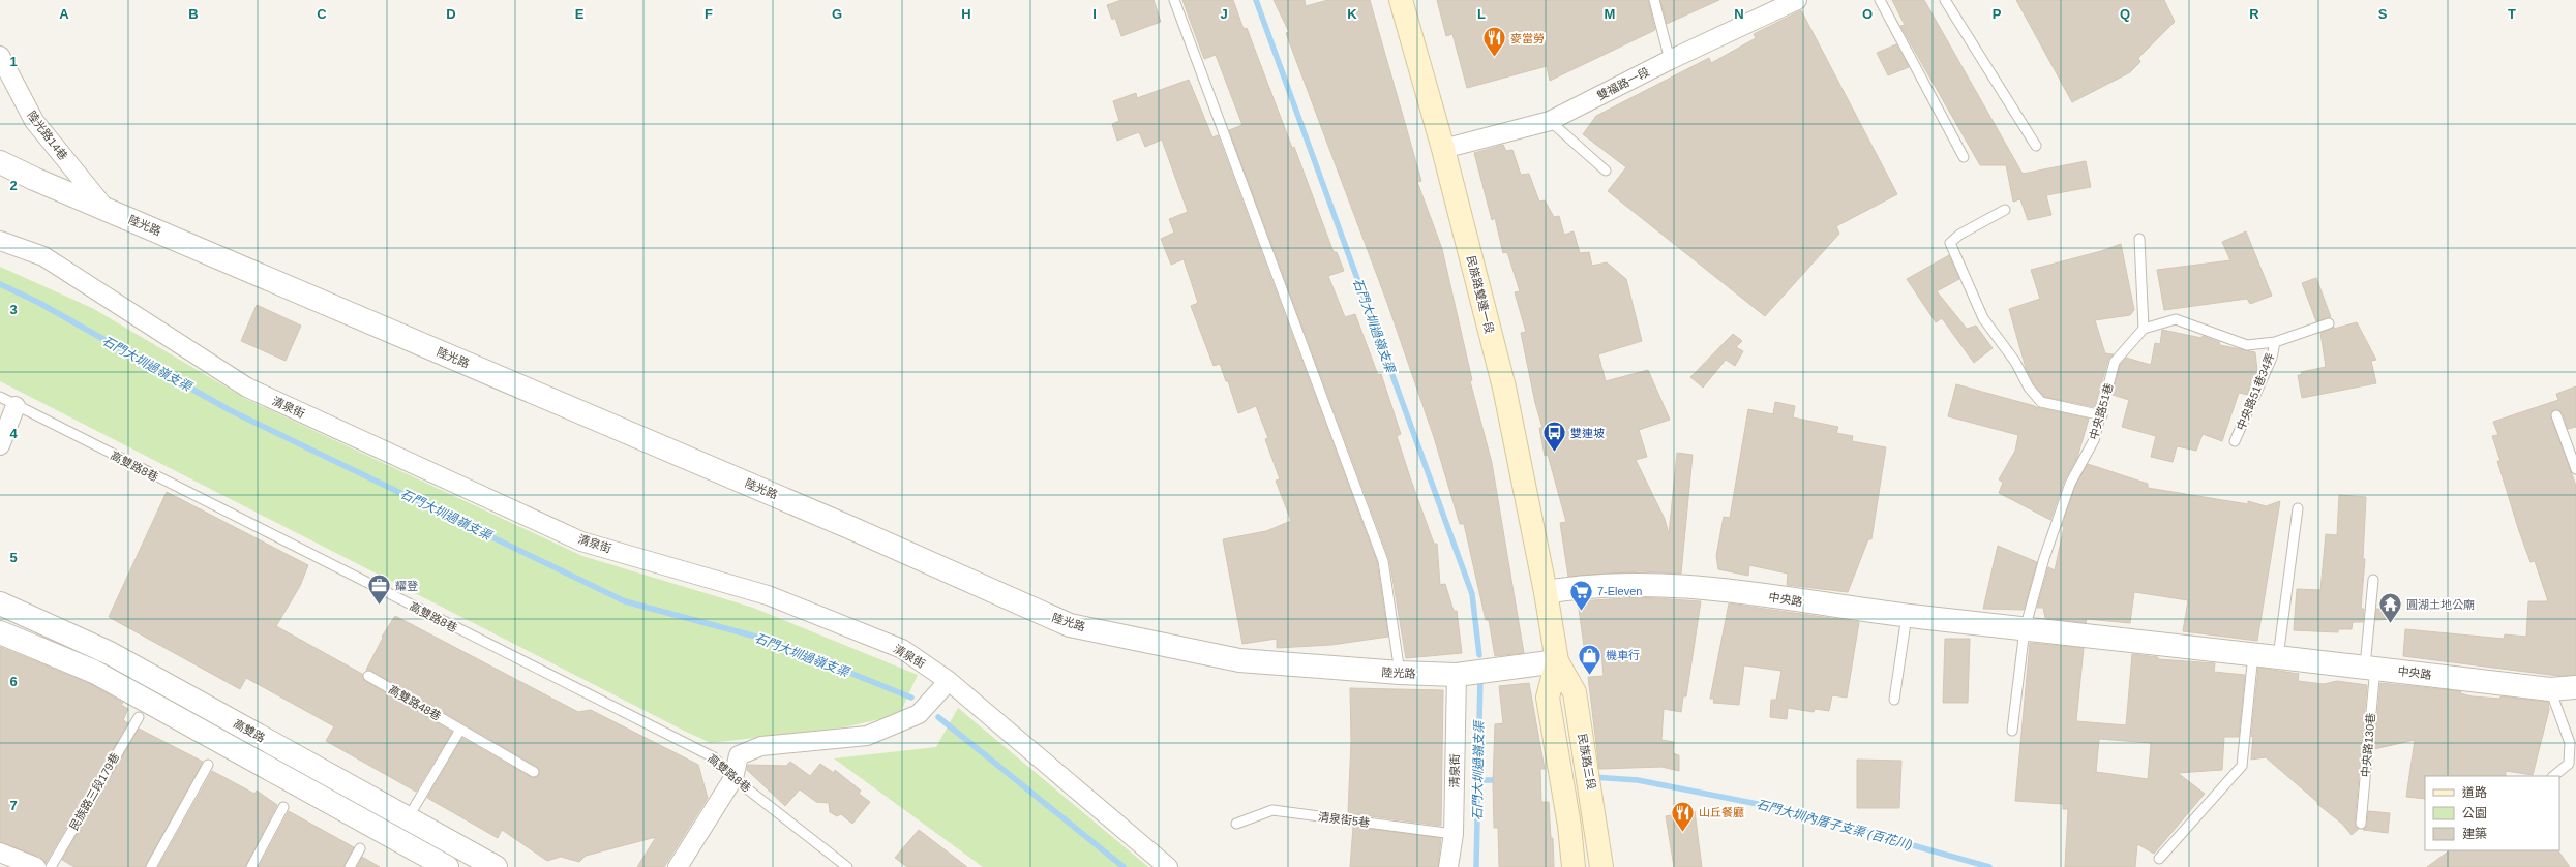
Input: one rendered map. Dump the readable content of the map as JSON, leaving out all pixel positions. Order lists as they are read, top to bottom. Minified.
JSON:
{"streets":{"main road":["民族路雙連一段","民族路三段"],"street":["雙福路一段","陸光路14巷","陸光路","清泉街","中央路","高雙路"],"lane":["中央路51巷34弄","中央路51巷","高雙路8巷","高雙路48巷","中央路130巷","民族路三段179巷","清泉街5巷"]},"crossings":[["雙福路一段","民族路雙連一段"],["陸光路14巷","陸光路"],["陸光路","清泉街"],["陸光路","民族路三段"],["民族路雙連一段","中央路"],["民族路雙連一段","民族路三段"],["清泉街","清泉街5巷"],["中央路51巷","中央路"],["中央路","中央路130巷"],["中央路","民族路三段"]],"water":["石門大圳過嶺支渠","石門大圳內厝子支渠 (百花川)"],"places":{"restaurant":["麥當勞","山丘餐廳"],"bus stop":["雙連坡"],"office":["耀登"],"supermarket":["7-Eleven"],"temple":["圓湖土地公廟"],"shop":["機車行"]},"legend":["道路","公園","建築"],"grid":{"columns":["A","B","C","D","E","F","G","H","I","J","K","L","M","N","O","P","Q","R","S","T"],"rows":["1","2","3","4","5","6","7"]}}
